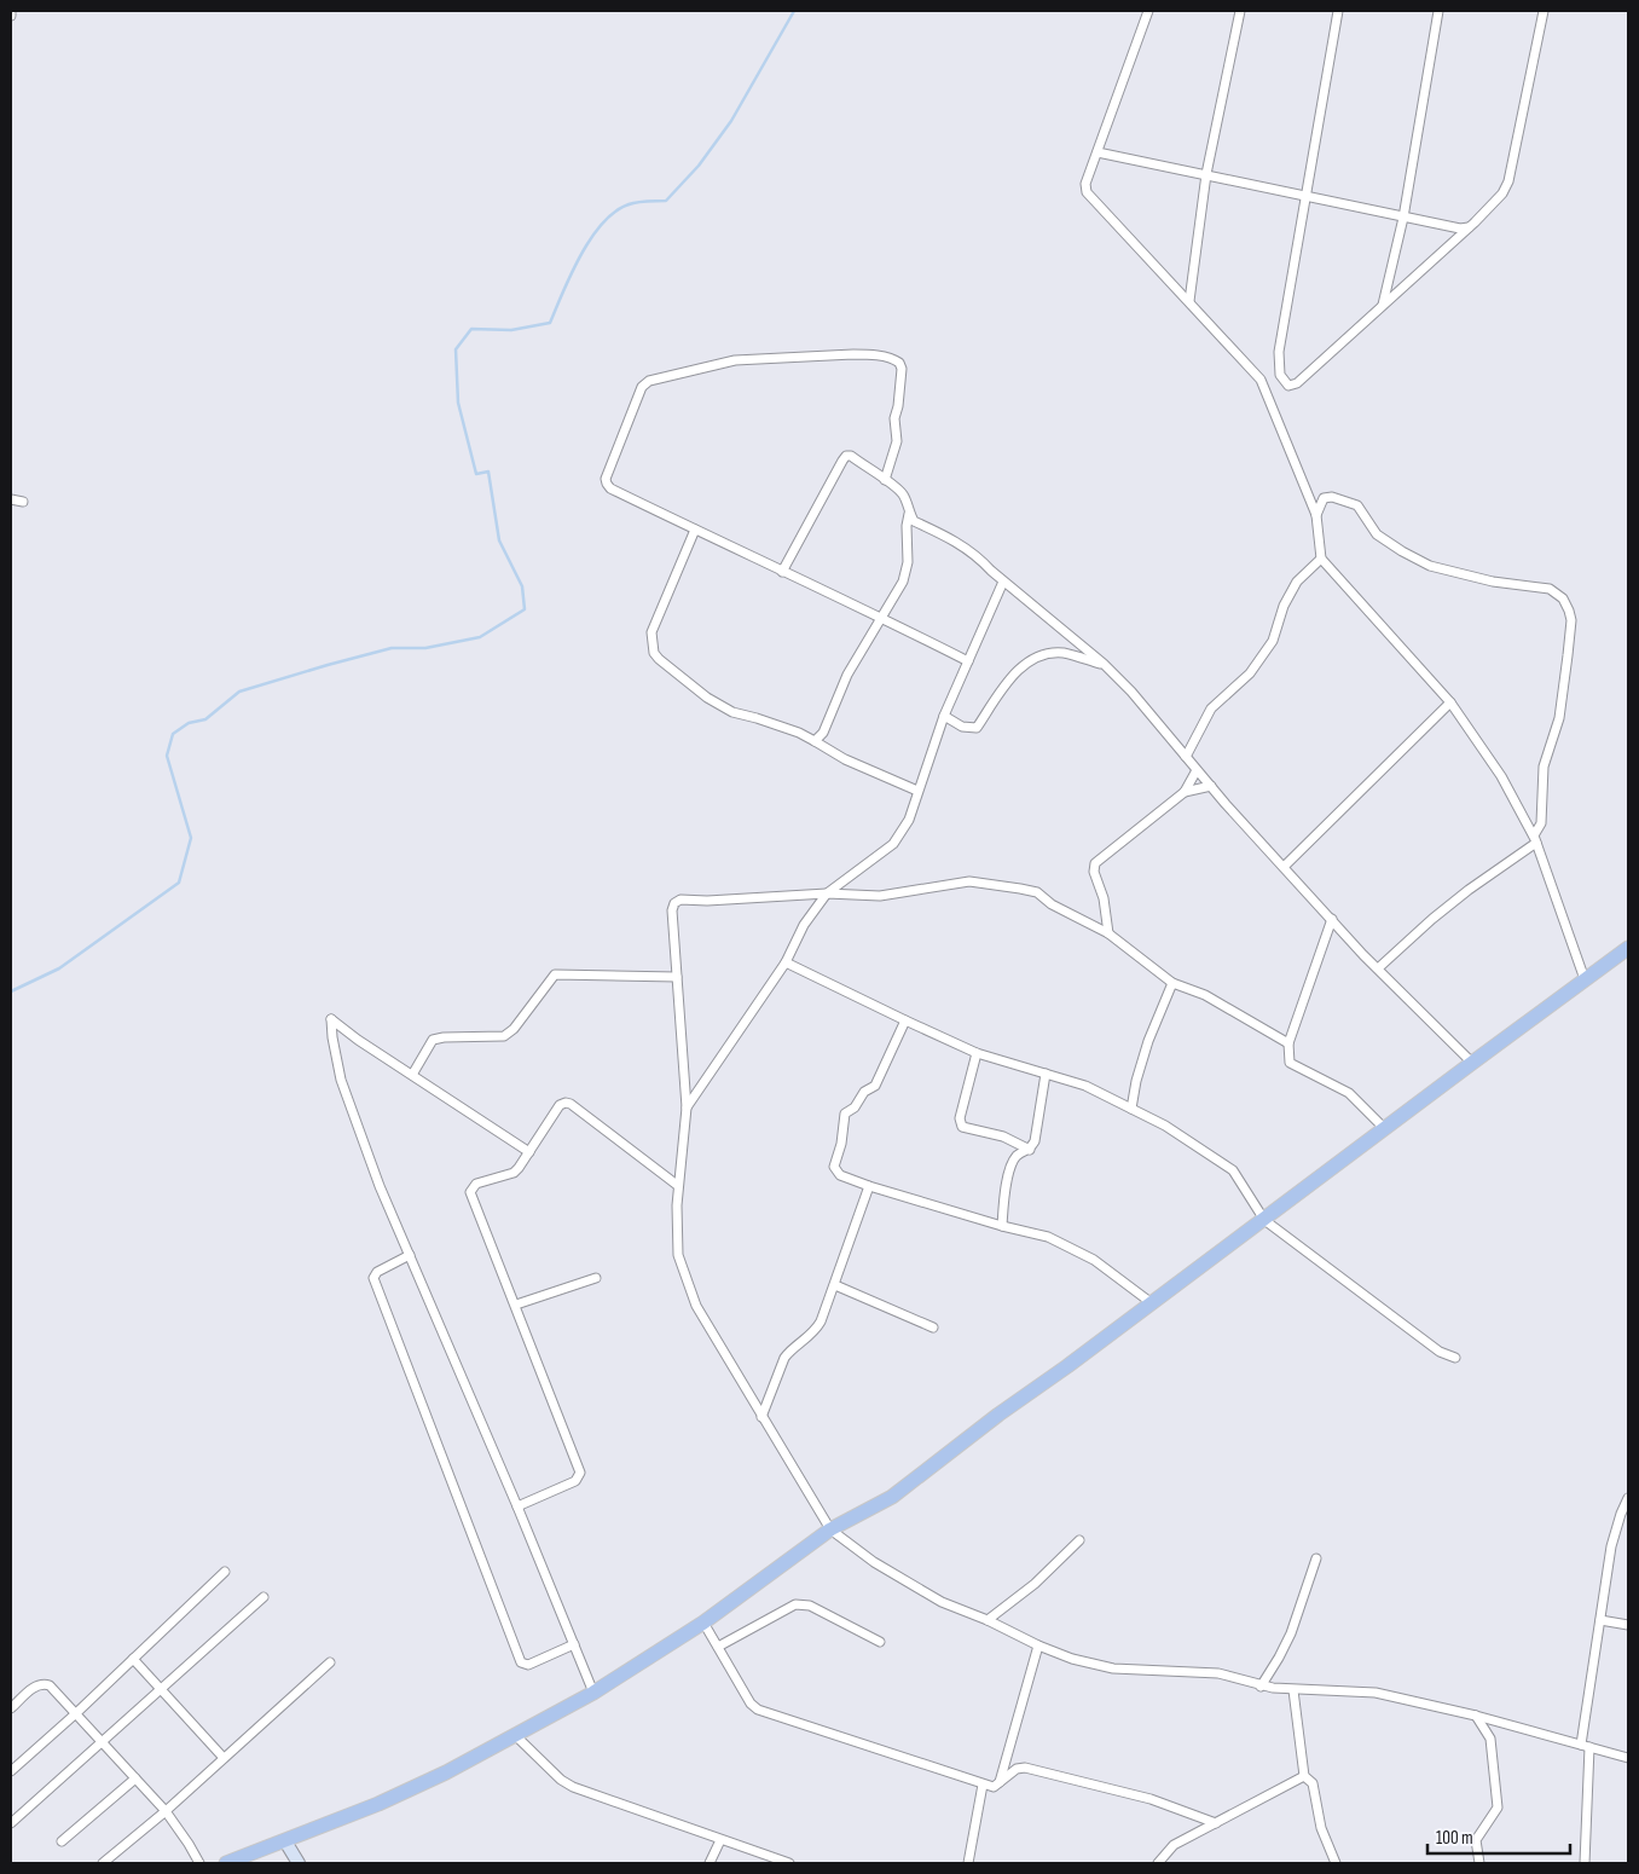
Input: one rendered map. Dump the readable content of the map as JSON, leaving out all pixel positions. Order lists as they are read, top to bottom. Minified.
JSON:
{"scale_bar":"100 m"}
